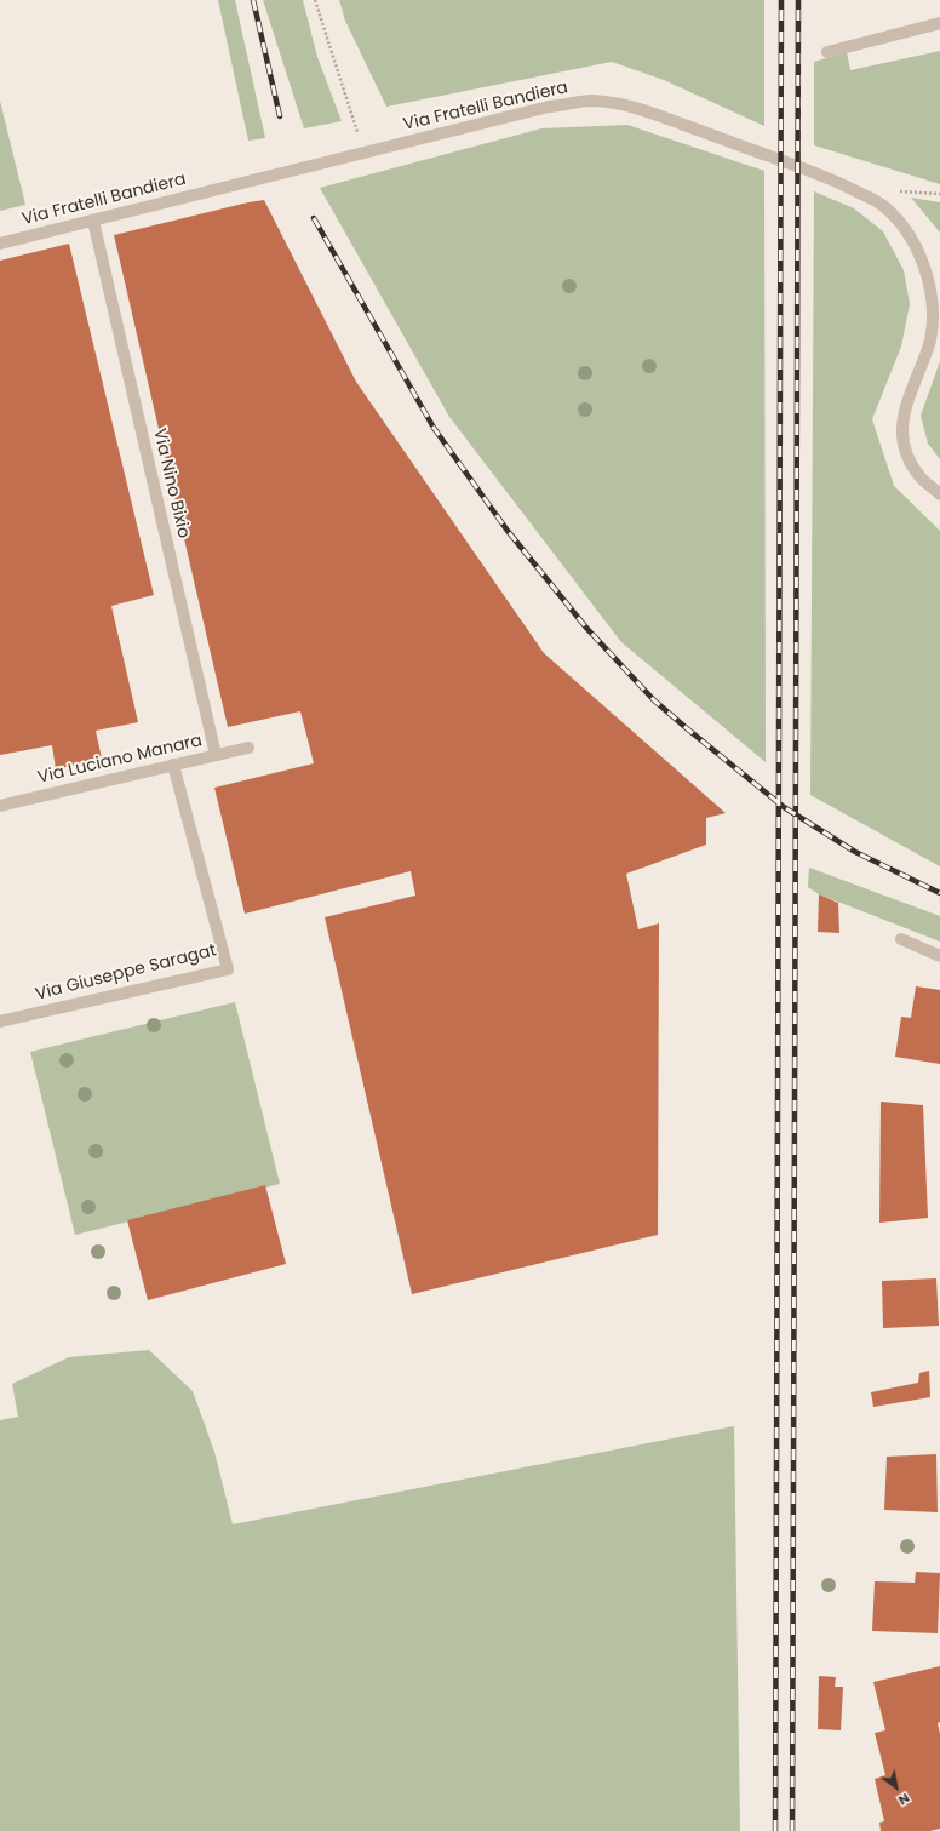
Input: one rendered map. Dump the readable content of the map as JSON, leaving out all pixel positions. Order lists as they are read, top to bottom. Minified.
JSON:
{"streets":{"street":["Via Fratelli Bandiera","Via Nino Bixio","Via Luciano Manara","Via Giuseppe Saragat"]},"crossings":[["Via Fratelli Bandiera","Via Nino Bixio"],["Via Nino Bixio","Via Luciano Manara"],["Via Luciano Manara","Via Giuseppe Saragat"]],"north":"bottom right"}
